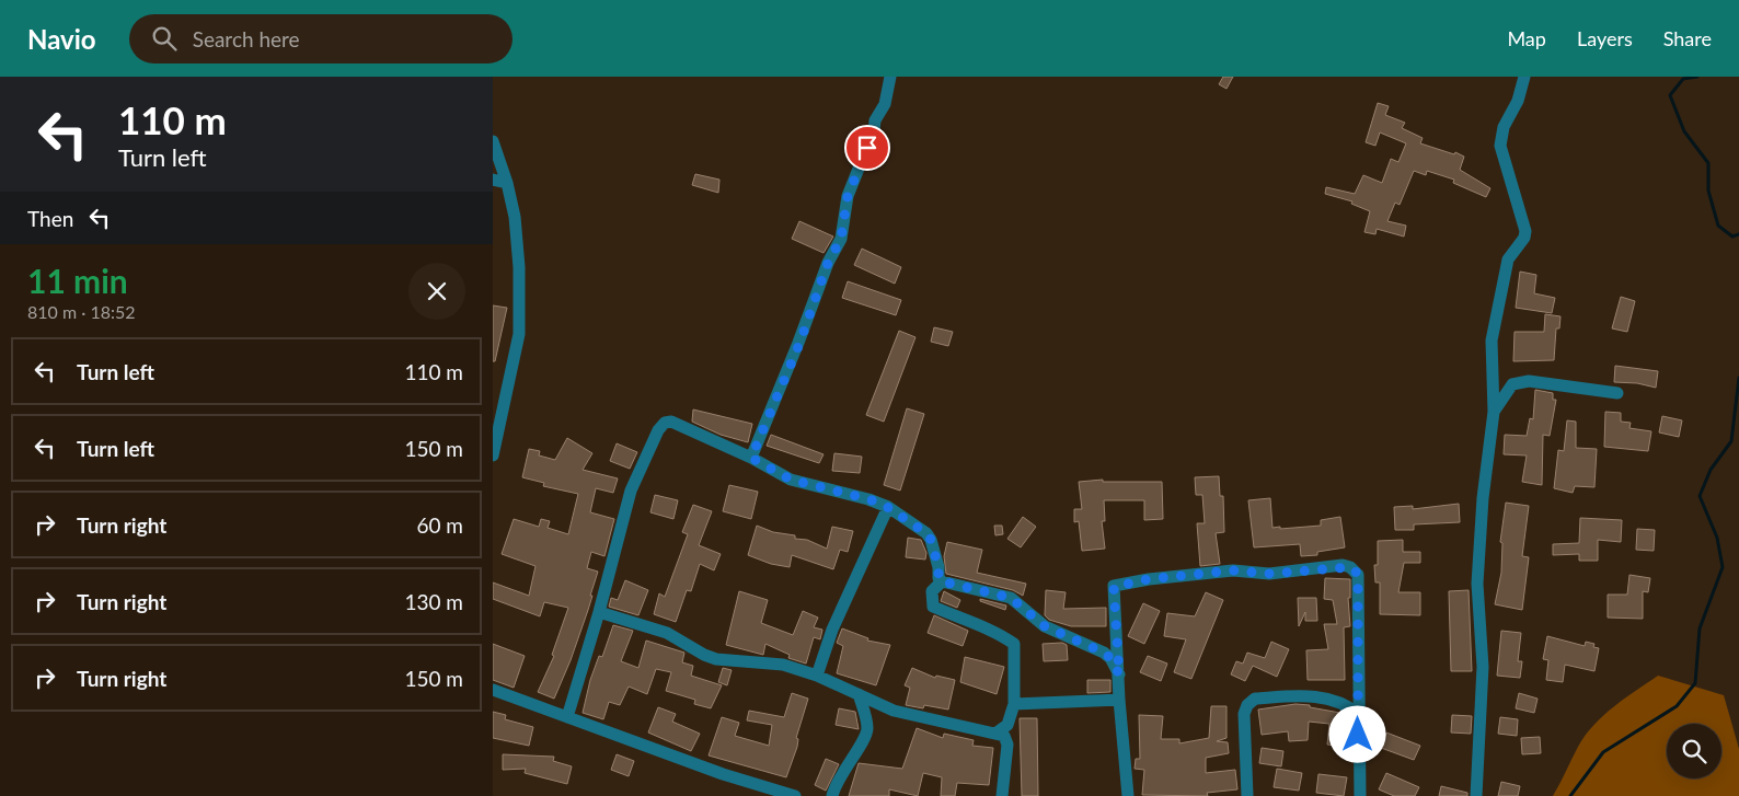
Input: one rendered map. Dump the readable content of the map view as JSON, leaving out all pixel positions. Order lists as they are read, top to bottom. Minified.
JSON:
{"page":{"header":"Navio","search":"Search here","nav":["Map","Layers","Share"],"turn":["110 m","Turn left"],"then":"Then","heading":["11 min","810 m · 18:52"],"list":[{"name":"Turn left","value":"110 m"},{"name":"Turn left","value":"150 m"},{"name":"Turn right","value":"60 m"},{"name":"Turn right","value":"130 m"},{"name":"Turn right","value":"150 m"}]}}
